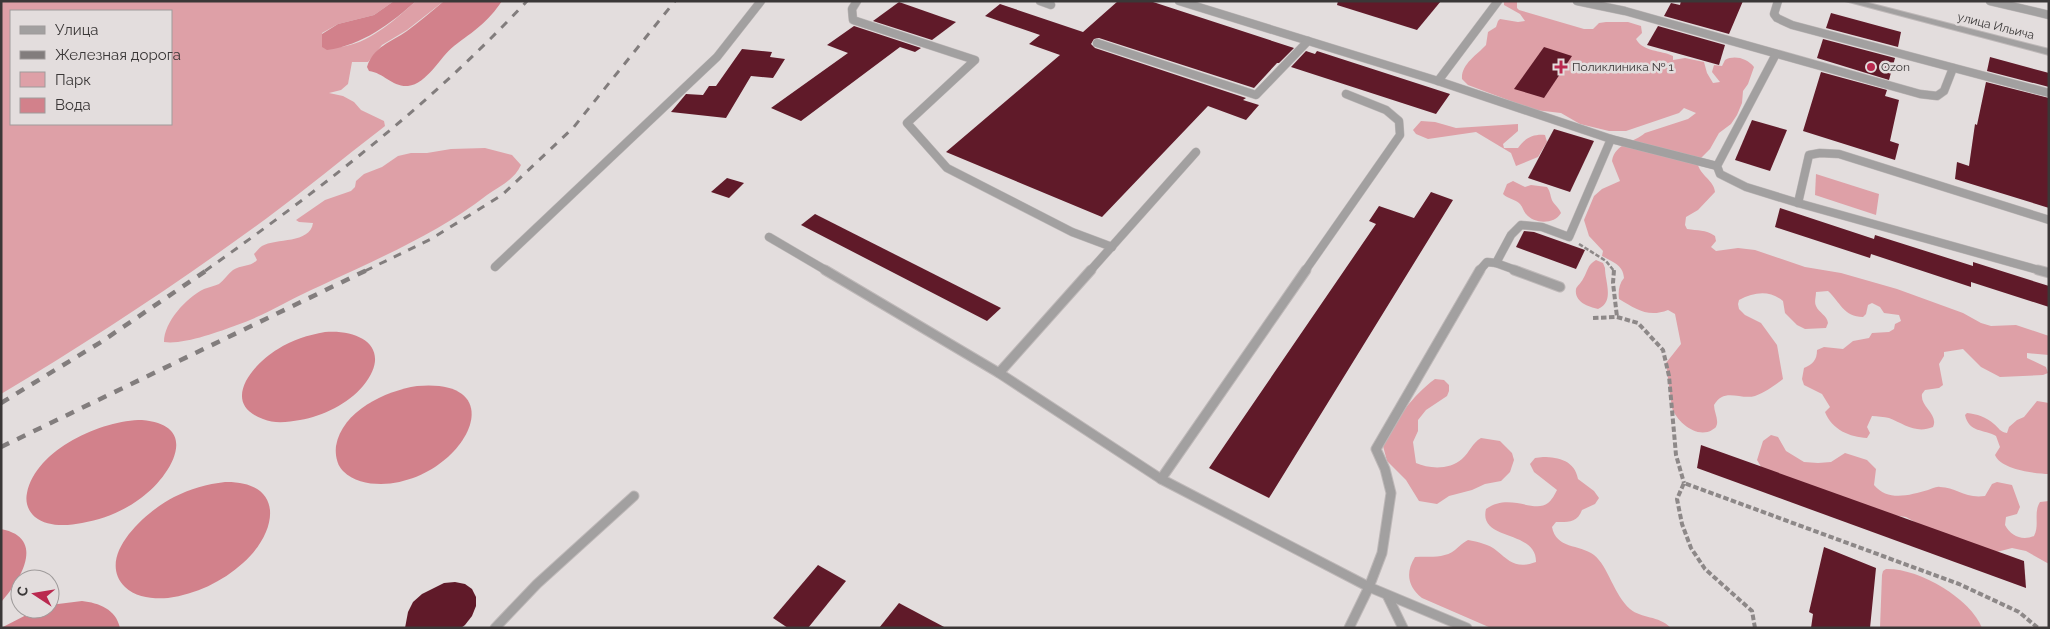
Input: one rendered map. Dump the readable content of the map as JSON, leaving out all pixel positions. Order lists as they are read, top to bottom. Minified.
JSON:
{"streets":{"street":["улица Ильича"]},"places":{"health":["Поликлиника № 1"],"other":["Ozon"]},"legend":["Улица","Железная дорога","Парк","Вода"],"north":"left"}
